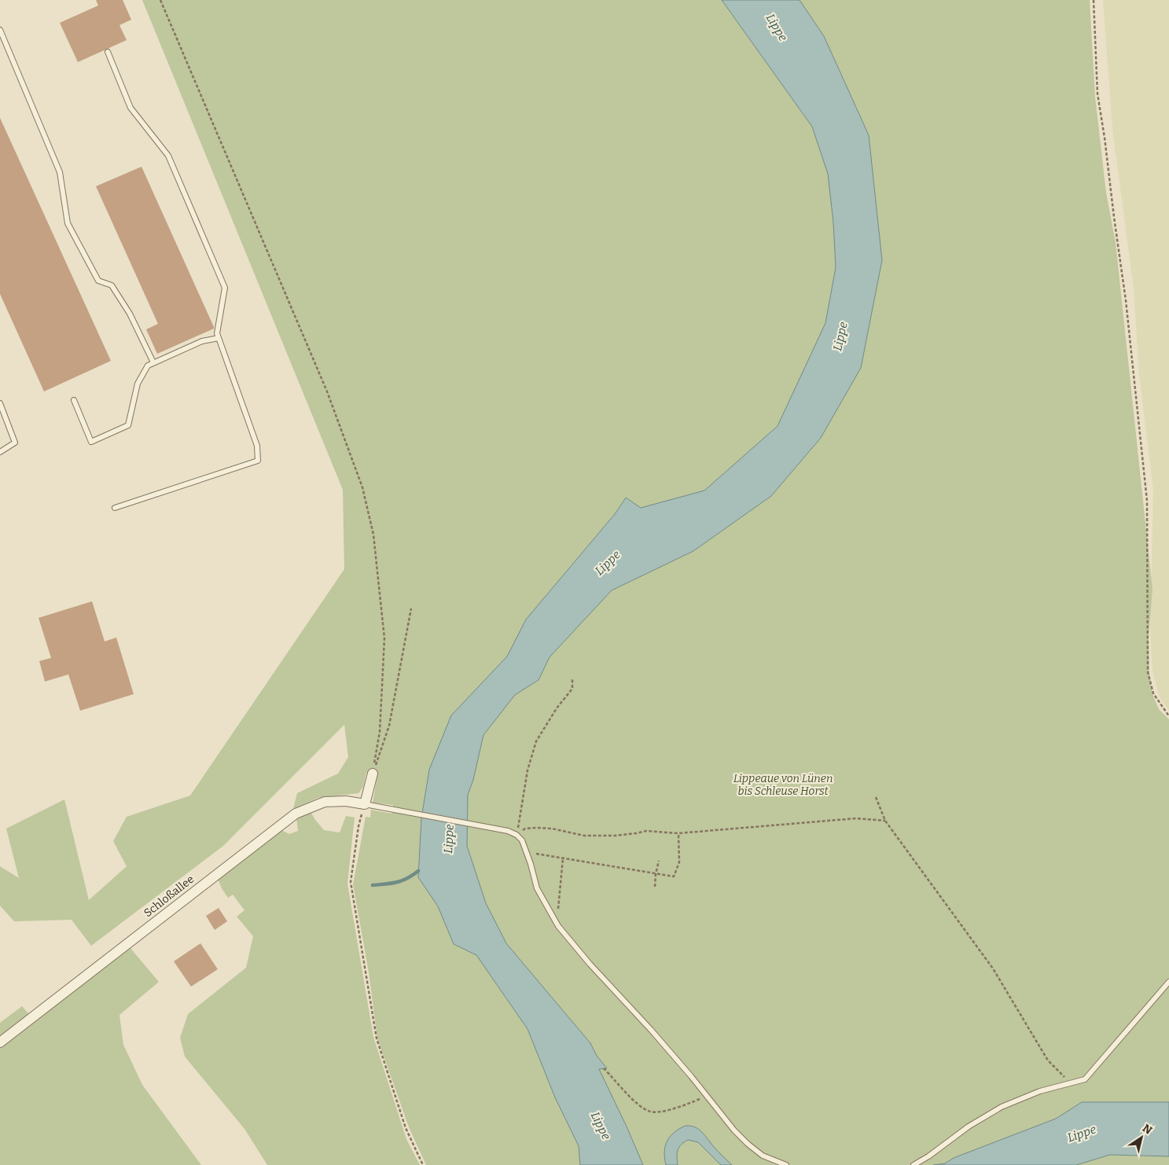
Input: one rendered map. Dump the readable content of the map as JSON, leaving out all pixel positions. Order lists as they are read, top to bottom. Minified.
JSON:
{"streets":{"street":["Schloßallee"]},"water":["Lippe"],"parks":["Lippeaue von Lünen bis Schleuse Horst"],"north":"top right"}
